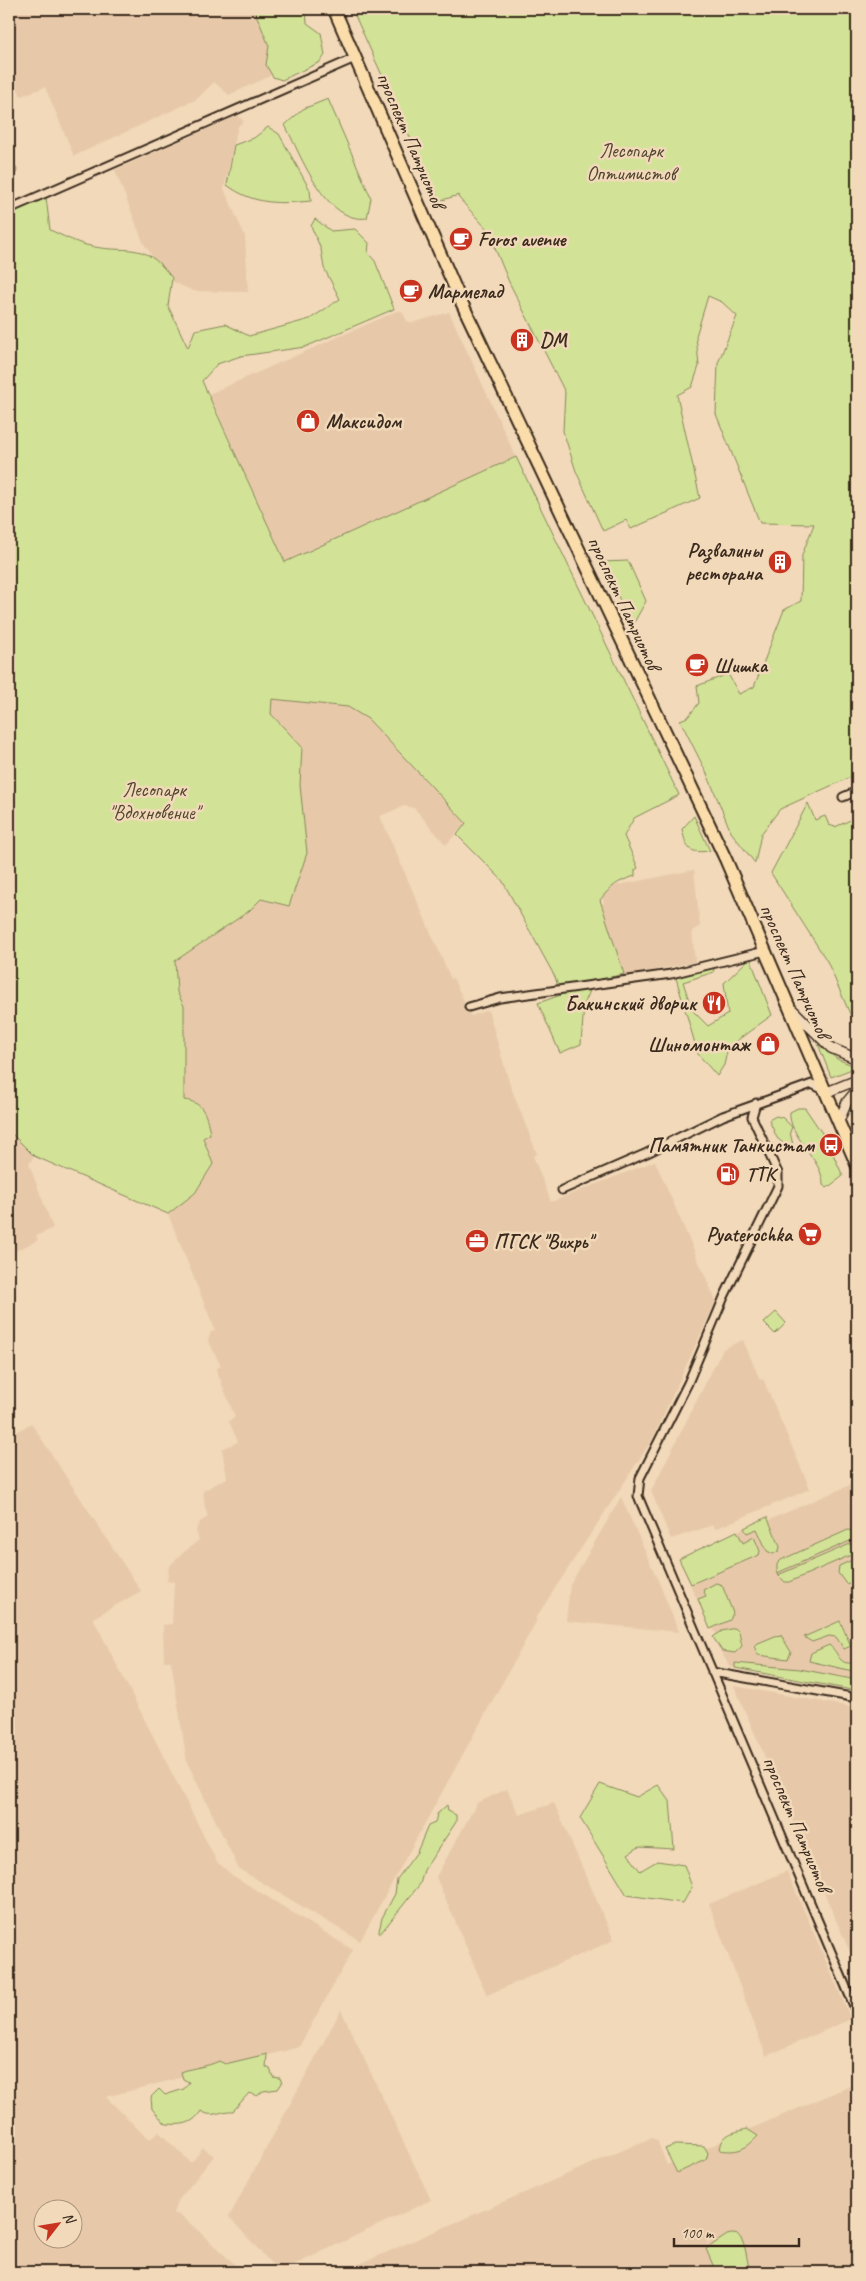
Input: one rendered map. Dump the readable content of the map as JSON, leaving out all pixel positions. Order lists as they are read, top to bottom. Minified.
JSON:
{"streets":{"highway":["проспект Патриотов"]},"parks":["Лесопарк Оптимистов","Лесопарк \"Вдохновение\""],"places":{"cafe":["Foros avenue","Мармелад","Шишка"],"building":["DM","Развалины ресторана"],"shop":["Максидом","Шиномонтаж"],"restaurant":["Бакинский дворик"],"bus stop":["Памятник Танкистам"],"fuel station":["ТТК"],"supermarket":["Pyaterochka"],"office":["ПГСК \"Вихрь\""]},"scale_bar":"100 m","north":"top right"}
